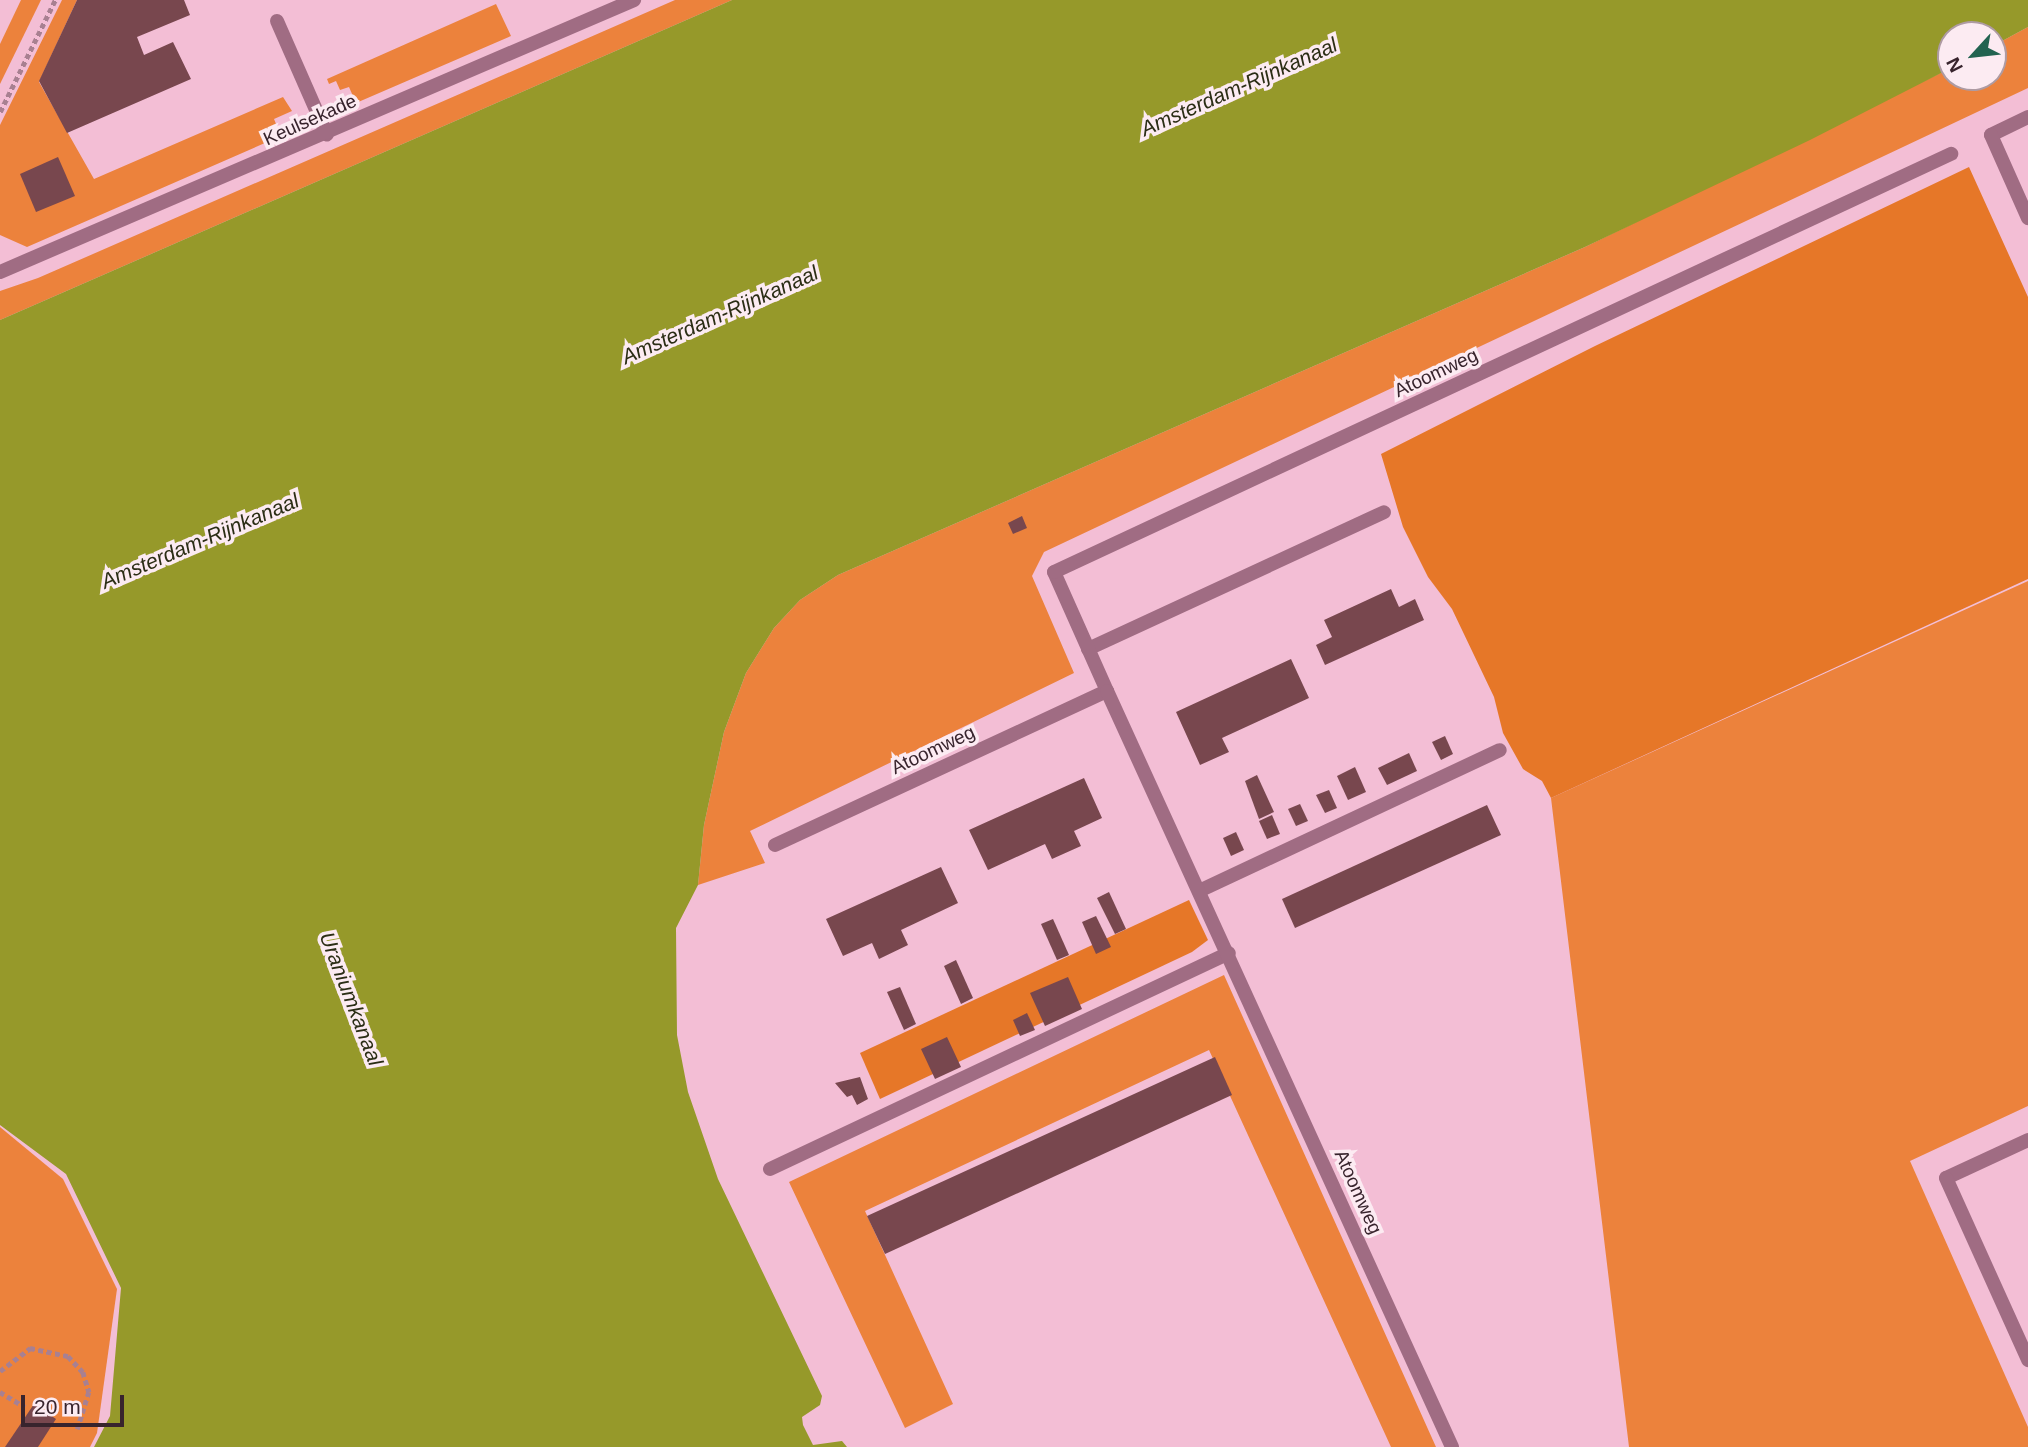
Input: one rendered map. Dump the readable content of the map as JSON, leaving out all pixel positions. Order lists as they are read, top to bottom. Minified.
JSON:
{"streets":{"street":["Keulsekade","Atoomweg"]},"water":["Amsterdam-Rijnkanaal","Uraniumkanaal"],"scale_bar":"20 m","north":"bottom left"}
